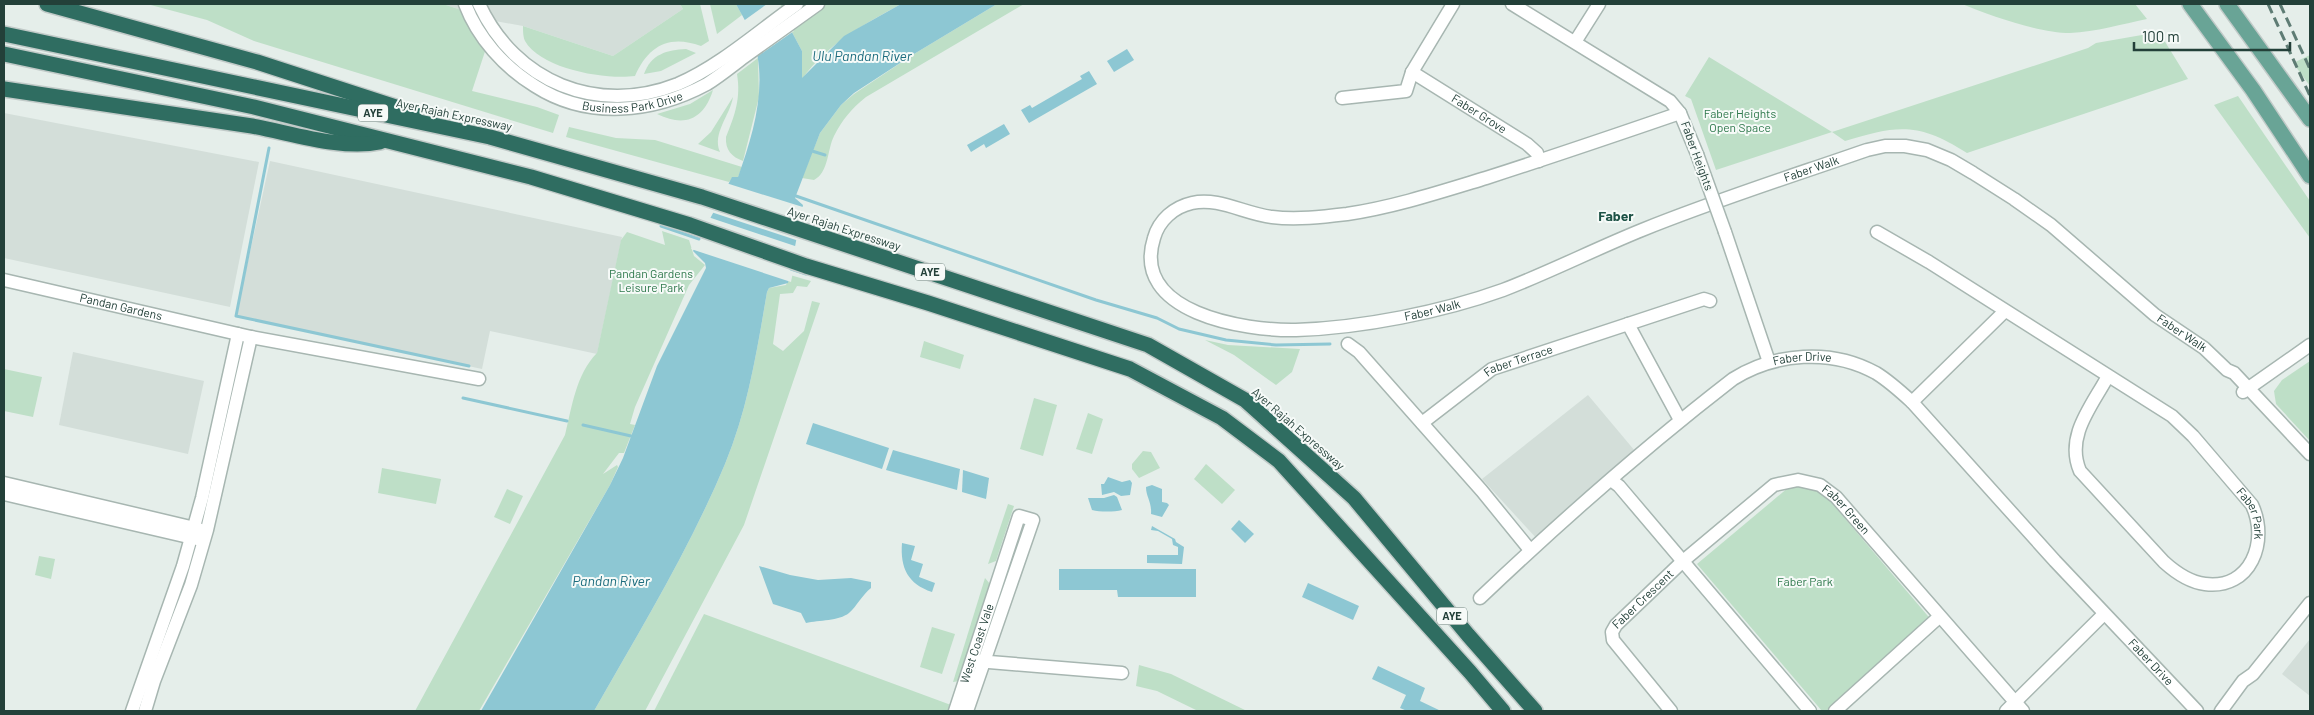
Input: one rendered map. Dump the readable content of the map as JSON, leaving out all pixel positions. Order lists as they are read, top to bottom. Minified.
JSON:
{"streets":{"highway":["AYE","Ayer Rajah Expressway"],"street":["Business Park Drive","Faber Grove","Faber Heights","Faber Walk","Pandan Gardens","Faber Drive","Faber Terrace","Faber Green","Faber Park","Faber Crescent","West Coast Vale"]},"crossings":[["Faber Grove","Faber Walk"],["Faber Heights","Faber Walk"],["Faber Heights","Faber Drive"],["Faber Green","Faber Crescent"]],"districts":["Faber"],"water":["Ulu Pandan River","Pandan River"],"parks":["Faber Heights Open Space","Pandan Gardens Leisure Park","Faber Park"],"scale_bar":"100 m"}
